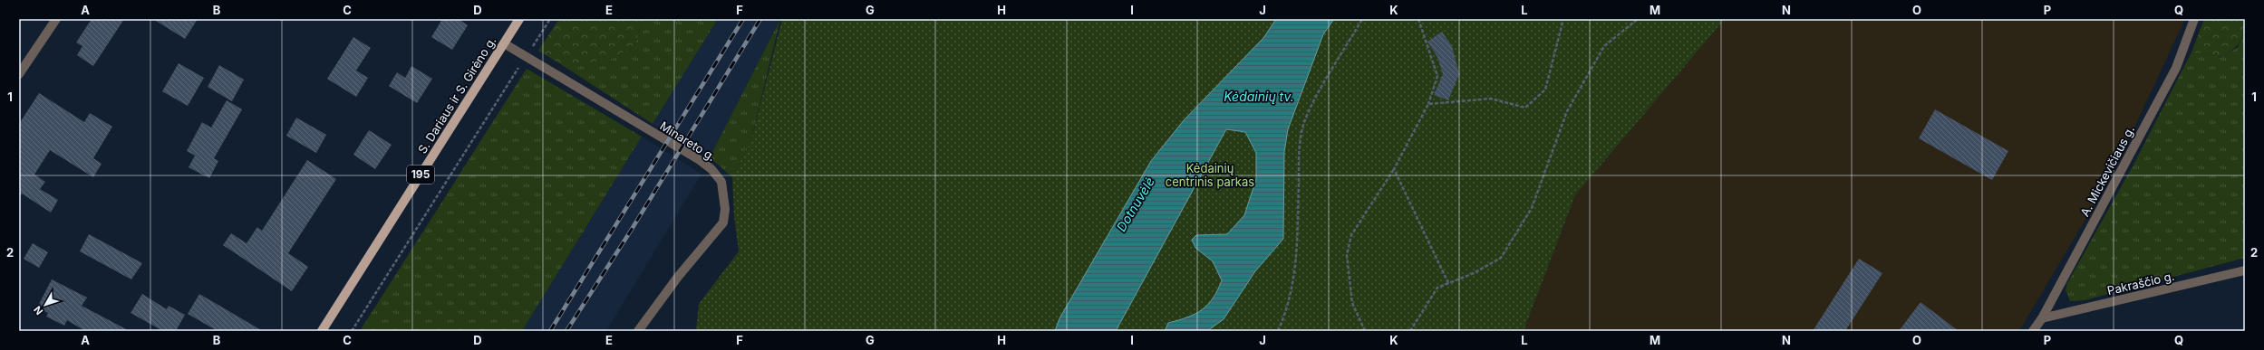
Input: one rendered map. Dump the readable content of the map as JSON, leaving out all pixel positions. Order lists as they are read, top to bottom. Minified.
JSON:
{"streets":{"main road":["S. Dariaus ir S. Girėno g.","195"],"street":["Minareto g.","A. Mickevičiaus g.","Pakraščio g."]},"crossings":[["S. Dariaus ir S. Girėno g.","Minareto g."],["A. Mickevičiaus g.","Pakraščio g."]],"water":["Kėdainių tv.","Dotnuvėlė"],"parks":["Kėdainių centrinis parkas"],"north":"bottom left","grid":{"columns":["A","B","C","D","E","F","G","H","I","J","K","L","M","N","O","P","Q"],"rows":["1","2"]}}
